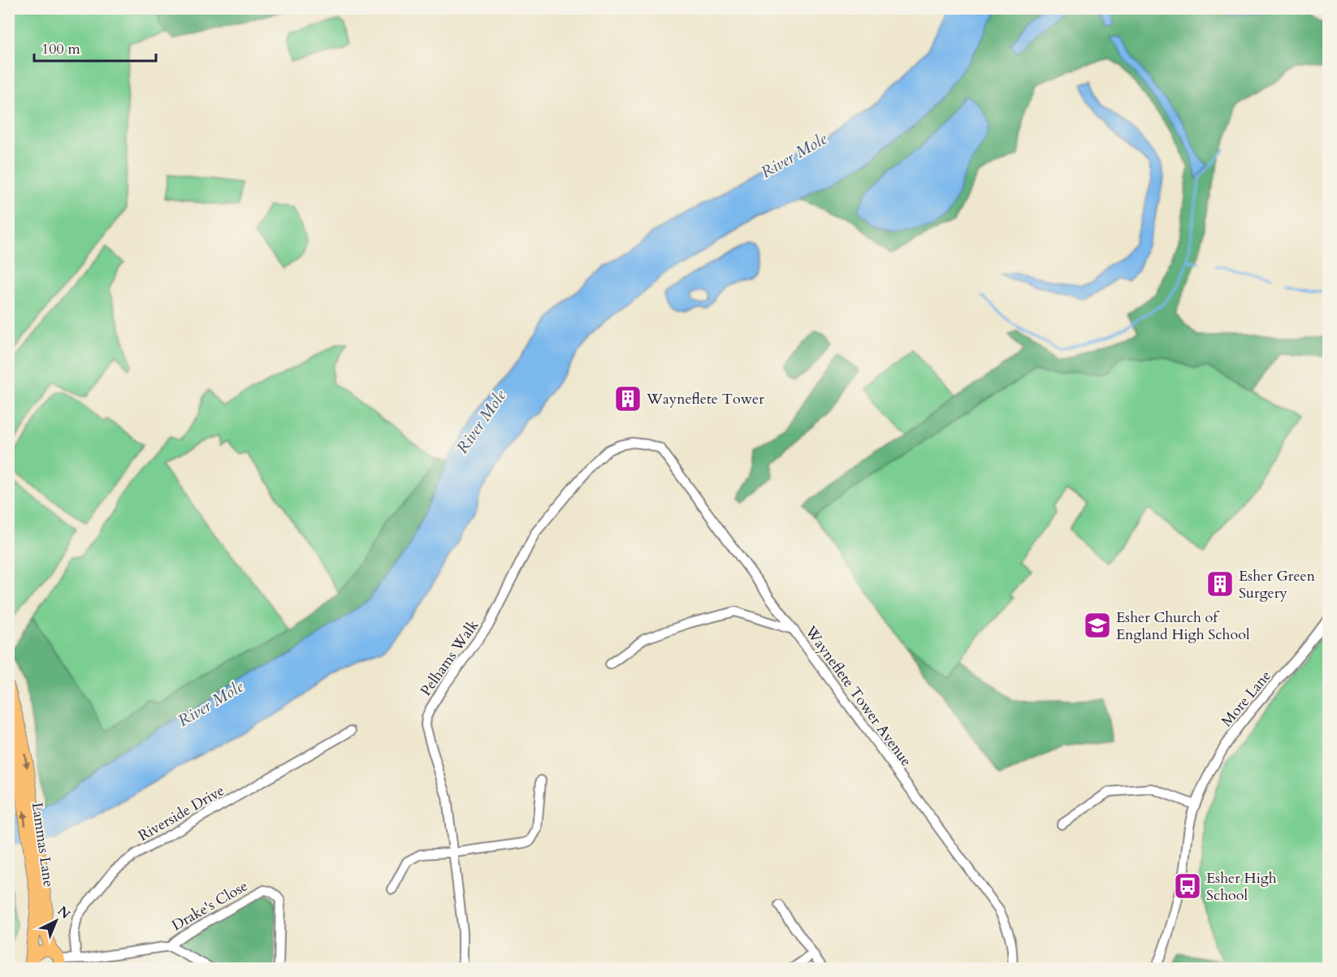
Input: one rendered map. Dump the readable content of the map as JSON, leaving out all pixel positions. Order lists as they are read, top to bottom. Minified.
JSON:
{"streets":{"main road":["Lammas Lane"],"street":["Pelhams Walk","Wayneflete Tower Avenue","More Lane","Riverside Drive","Drake's Close"]},"crossings":[["Pelhams Walk","Wayneflete Tower Avenue"],["Riverside Drive","Drake's Close"],["Lammas Lane","Drake's Close"]],"water":["River Mole"],"places":{"building":["Wayneflete Tower","Esher Green Surgery"],"school or university":["Esher Church of England High School"],"bus stop":["Esher High School"]},"scale_bar":"100 m","north":"top right"}
